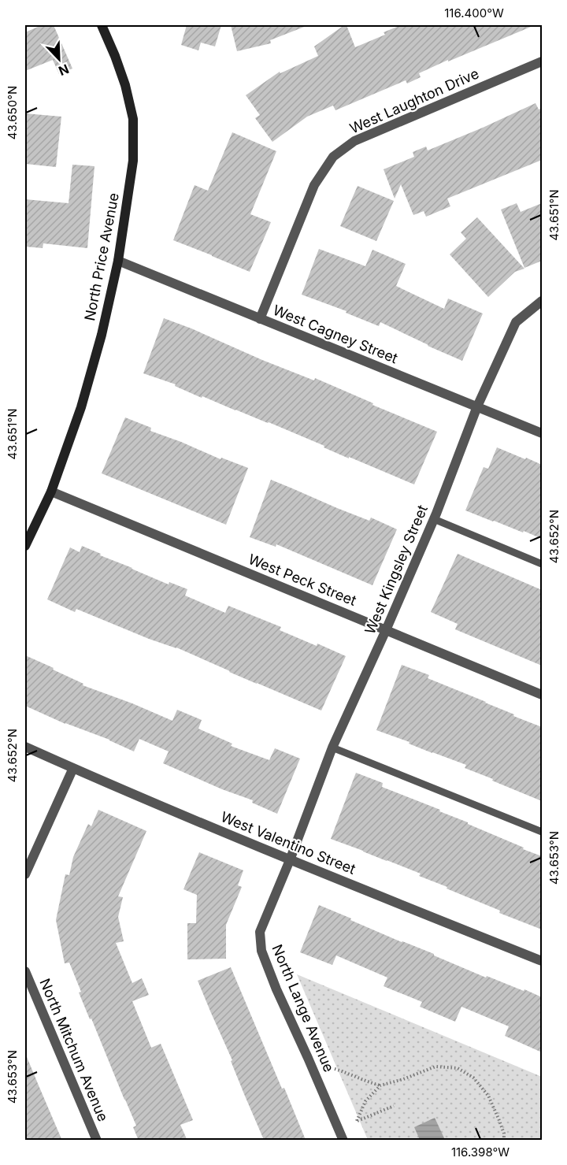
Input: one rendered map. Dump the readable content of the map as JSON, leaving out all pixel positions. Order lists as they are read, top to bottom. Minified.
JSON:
{"streets":{"street":["West Laughton Drive","North Price Avenue","West Cagney Street","West Kingsley Street","West Peck Street","West Valentino Street","North Lange Avenue","North Mitchum Avenue"]},"crossings":[["West Laughton Drive","West Cagney Street"],["North Price Avenue","West Cagney Street"],["North Price Avenue","West Peck Street"],["West Cagney Street","West Kingsley Street"],["West Kingsley Street","West Peck Street"],["West Kingsley Street","West Valentino Street"],["West Kingsley Street","North Lange Avenue"],["West Valentino Street","North Lange Avenue"]],"north":"bottom right","coordinates":["116.400°W","43.650°N","43.651°N","43.652°N","43.653°N","116.398°W"]}
